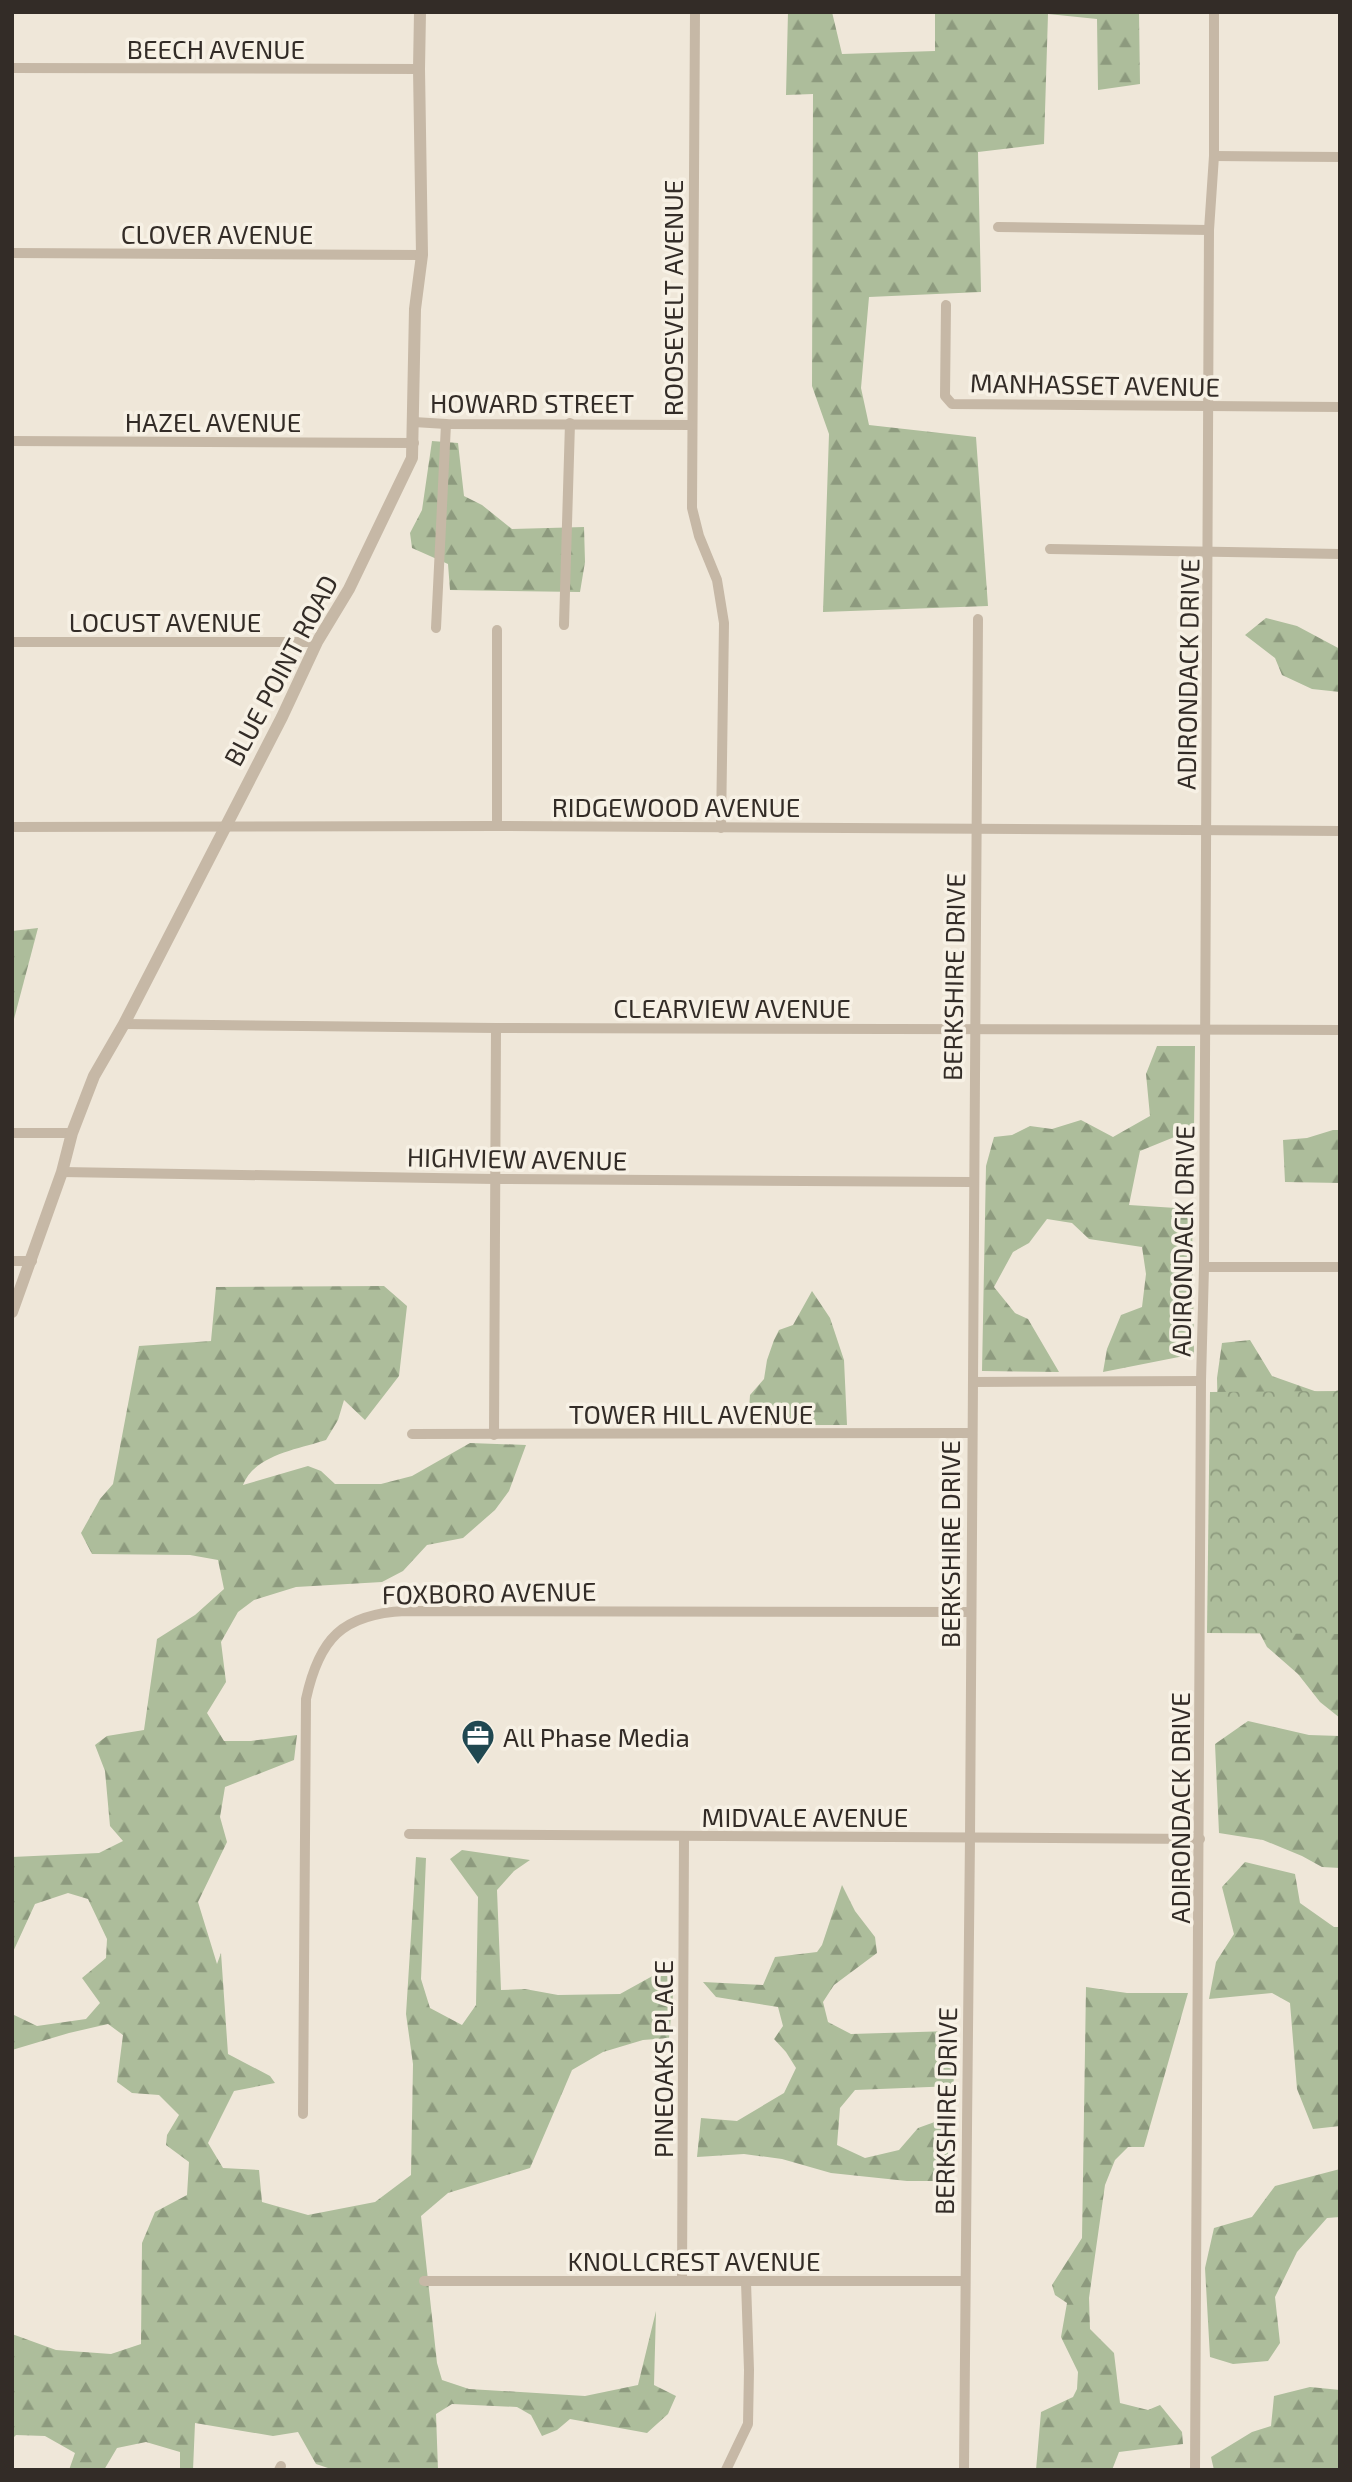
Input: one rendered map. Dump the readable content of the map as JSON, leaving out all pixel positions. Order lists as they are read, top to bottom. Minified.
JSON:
{"streets":{"street":["BEECH AVENUE","CLOVER AVENUE","ROOSEVELT AVENUE","MANHASSET AVENUE","HOWARD STREET","HAZEL AVENUE","LOCUST AVENUE","BLUE POINT ROAD","ADIRONDACK DRIVE","RIDGEWOOD AVENUE","BERKSHIRE DRIVE","CLEARVIEW AVENUE","HIGHVIEW AVENUE","TOWER HILL AVENUE","FOXBORO AVENUE","MIDVALE AVENUE","PINEOAKS PLACE","KNOLLCREST AVENUE"]},"crossings":[["BEECH AVENUE","BLUE POINT ROAD"],["CLOVER AVENUE","BLUE POINT ROAD"],["ROOSEVELT AVENUE","HOWARD STREET"],["ROOSEVELT AVENUE","RIDGEWOOD AVENUE"],["MANHASSET AVENUE","ADIRONDACK DRIVE"],["HOWARD STREET","BLUE POINT ROAD"],["HAZEL AVENUE","BLUE POINT ROAD"],["LOCUST AVENUE","BLUE POINT ROAD"],["BLUE POINT ROAD","RIDGEWOOD AVENUE"],["BLUE POINT ROAD","CLEARVIEW AVENUE"],["BLUE POINT ROAD","HIGHVIEW AVENUE"],["ADIRONDACK DRIVE","RIDGEWOOD AVENUE"],["ADIRONDACK DRIVE","CLEARVIEW AVENUE"],["ADIRONDACK DRIVE","MIDVALE AVENUE"],["RIDGEWOOD AVENUE","BERKSHIRE DRIVE"],["BERKSHIRE DRIVE","CLEARVIEW AVENUE"],["BERKSHIRE DRIVE","HIGHVIEW AVENUE"],["BERKSHIRE DRIVE","TOWER HILL AVENUE"],["BERKSHIRE DRIVE","FOXBORO AVENUE"],["BERKSHIRE DRIVE","MIDVALE AVENUE"],["BERKSHIRE DRIVE","KNOLLCREST AVENUE"],["MIDVALE AVENUE","PINEOAKS PLACE"],["PINEOAKS PLACE","KNOLLCREST AVENUE"]],"places":{"office":["All Phase Media"]}}
